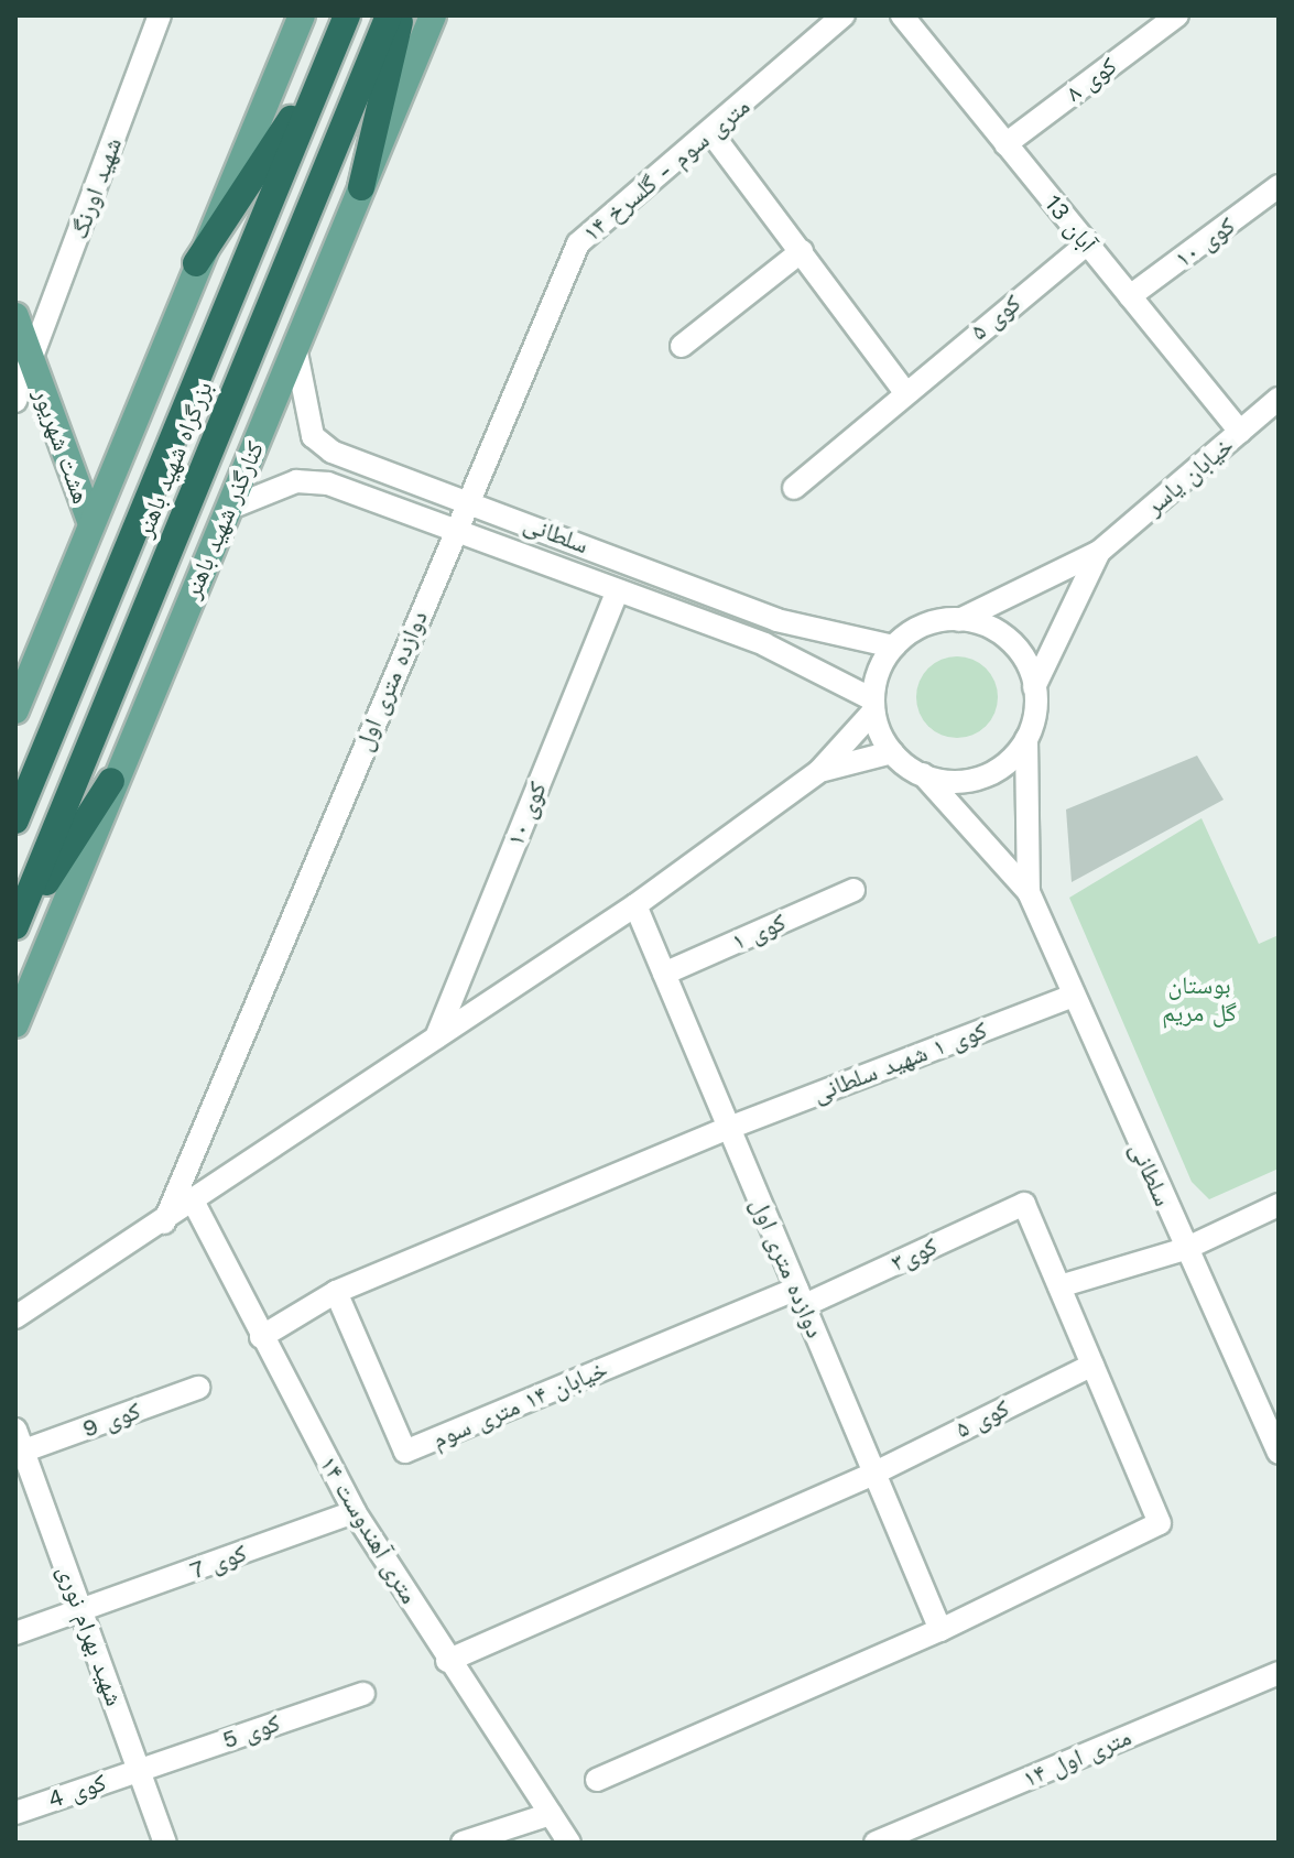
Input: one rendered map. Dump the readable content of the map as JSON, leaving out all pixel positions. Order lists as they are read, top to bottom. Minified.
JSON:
{"streets":{"highway":["بزرگراه شهید باهنر"],"main road":["هشت شهریور","کنارگذر شهید باهنر"],"street":["کوی ۸","۱۴ متری سوم - گلسرخ","شهید اورنگ","13 آبان","کوی ۱۰","کوی ۵","خیابان یاسر","سلطانی","دوازده متری اول","کوی ۱","کوی ۱ شهید سلطانی","کوی۳","خیابان ۱۴ متری سوم","کوی 9","۱۴ متری آهندوست","کوی 7","شهید بهرام نوری","کوی 5","۱۴ متری اول","کوی 4"]},"crossings":[["کوی ۸","13 آبان"],["۱۴ متری سوم - گلسرخ","سلطانی"],["۱۴ متری سوم - گلسرخ","دوازده متری اول"],["شهید اورنگ","هشت شهریور"],["13 آبان","کوی ۱۰"],["13 آبان","کوی ۵"],["13 آبان","خیابان یاسر"],["کوی ۱۰","سلطانی"],["کوی ۵","دوازده متری اول"],["کوی ۵","۱۴ متری آهندوست"],["خیابان یاسر","سلطانی"],["کنارگذر شهید باهنر","سلطانی"],["سلطانی","دوازده متری اول"],["سلطانی","کوی ۱ شهید سلطانی"],["دوازده متری اول","کوی ۱"],["دوازده متری اول","کوی ۱ شهید سلطانی"],["دوازده متری اول","کوی۳"],["دوازده متری اول","خیابان ۱۴ متری سوم"],["کوی ۱ شهید سلطانی","خیابان ۱۴ متری سوم"],["کوی ۱ شهید سلطانی","۱۴ متری آهندوست"],["کوی۳","خیابان ۱۴ متری سوم"],["کوی 9","شهید بهرام نوری"],["۱۴ متری آهندوست","کوی 7"],["کوی 7","شهید بهرام نوری"],["شهید بهرام نوری","کوی 5"],["شهید بهرام نوری","کوی 4"],["کوی 5","کوی 4"]],"parks":["بوستان گل مریم"]}
